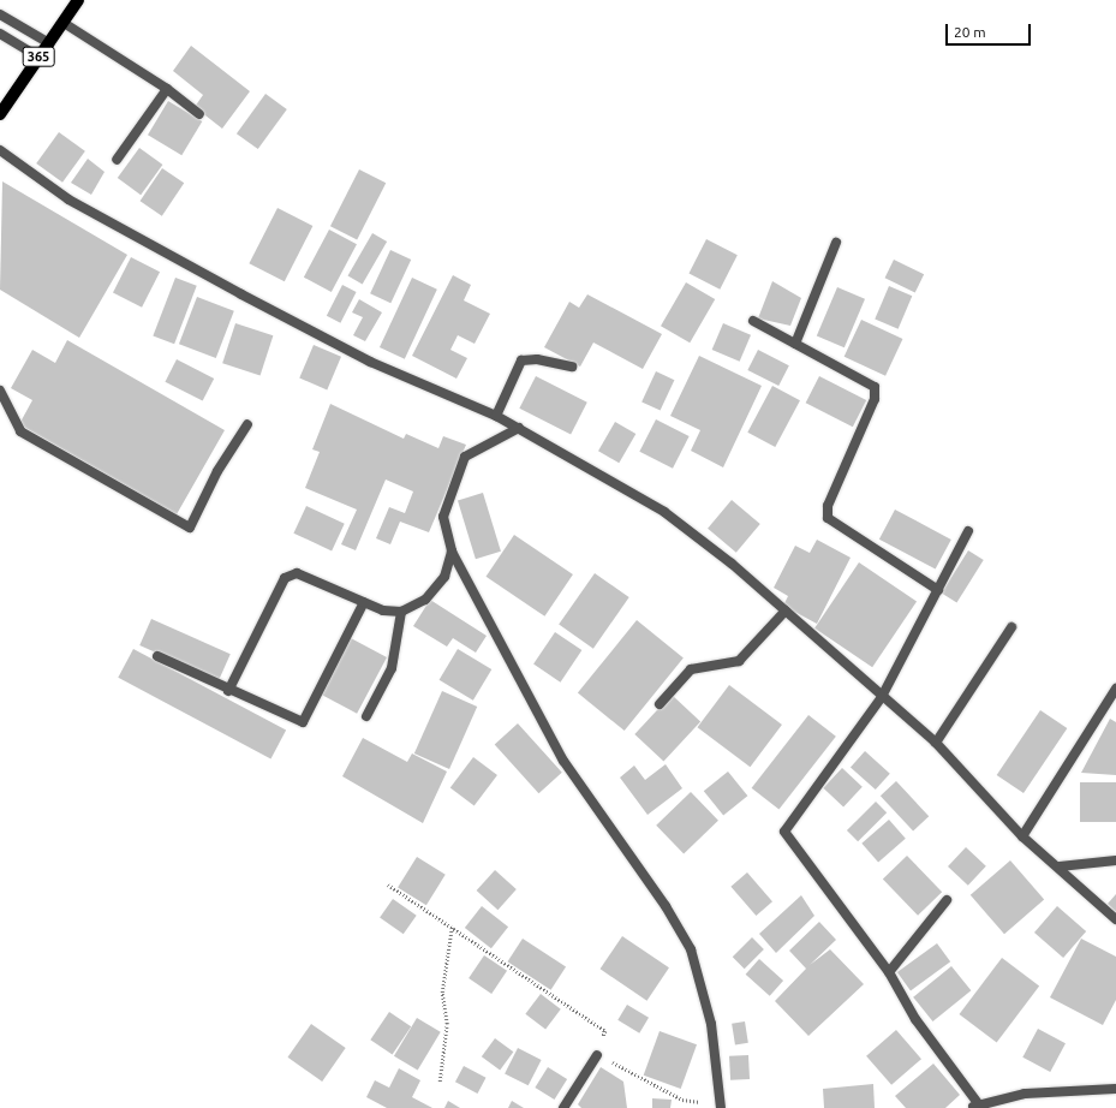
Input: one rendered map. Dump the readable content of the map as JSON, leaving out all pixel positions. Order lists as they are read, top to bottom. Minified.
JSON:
{"streets":{"main road":["365"]},"scale_bar":"20 m"}
